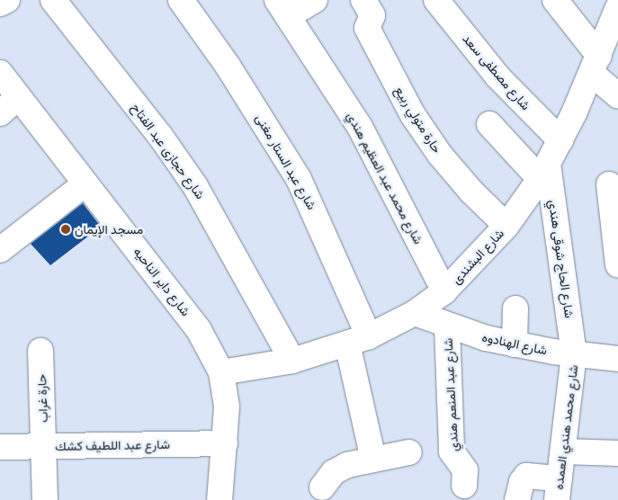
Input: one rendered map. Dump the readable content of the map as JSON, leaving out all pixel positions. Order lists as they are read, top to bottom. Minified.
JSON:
{"streets":{"street":["شارع مصطفى سعد","حارة متولي ربيع","شارع حجازى عبد الفتاح","شارع عبد الستار مغنى","شارع محمد عبد العظيم هندي","شارع البشندى","شارع الحاج شوقى هندي","شارع داير الناحيه","شارع الهنادوه","شارع عبد المنعم هندي","حارة غراب","شارع محمد هندي العمده","شارع عبد اللطيف كشك"]},"crossings":[["شارع مصطفى سعد","شارع البشندى"],["حارة متولي ربيع","شارع البشندى"],["شارع حجازى عبد الفتاح","شارع البشندى"],["شارع عبد الستار مغنى","شارع البشندى"],["شارع محمد عبد العظيم هندي","شارع البشندى"],["شارع البشندى","شارع الحاج شوقى هندي"],["شارع البشندى","شارع داير الناحيه"],["شارع البشندى","شارع الهنادوه"],["شارع الحاج شوقى هندي","شارع الهنادوه"],["شارع الحاج شوقى هندي","شارع محمد هندي العمده"],["شارع داير الناحيه","شارع عبد اللطيف كشك"],["شارع الهنادوه","شارع عبد المنعم هندي"],["شارع الهنادوه","شارع محمد هندي العمده"],["حارة غراب","شارع عبد اللطيف كشك"]],"places":["مسجد الإيمان"]}
